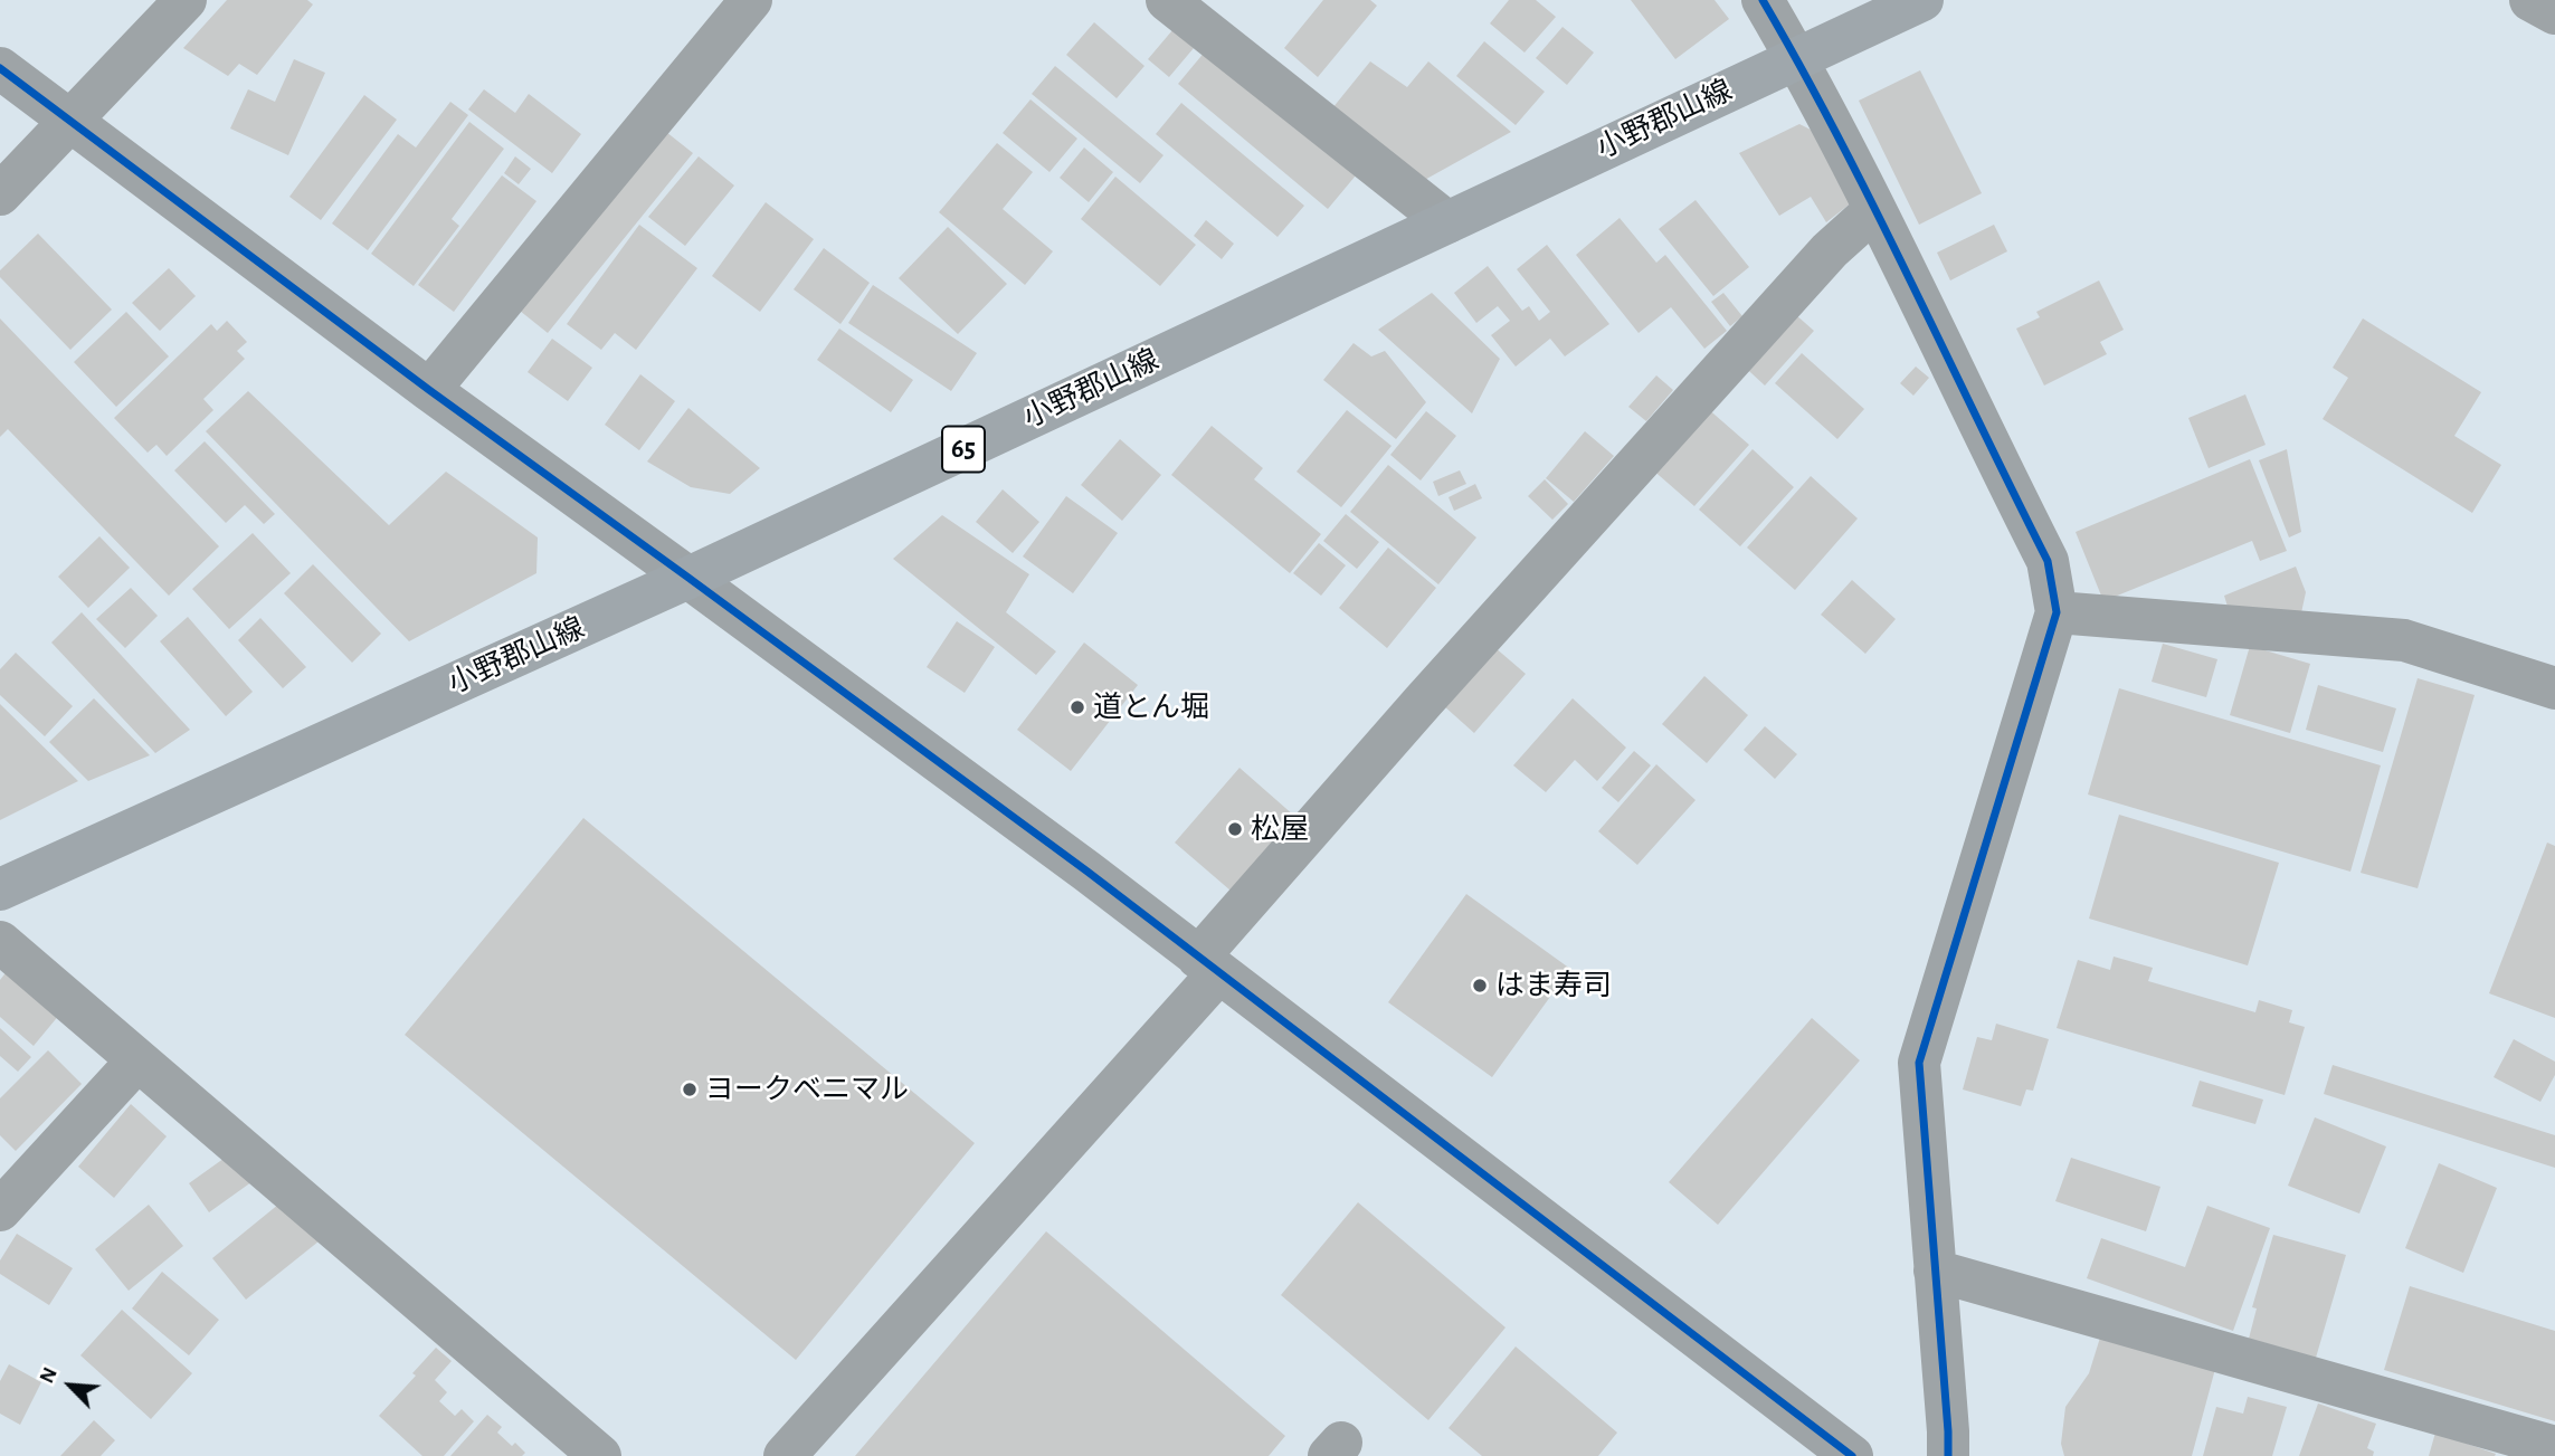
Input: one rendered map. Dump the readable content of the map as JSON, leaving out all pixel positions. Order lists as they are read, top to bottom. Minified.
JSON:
{"streets":{"main road":["小野郡山線","65"]},"places":["道とん堀","松屋","はま寿司","ヨークベニマル"],"north":"top left"}
